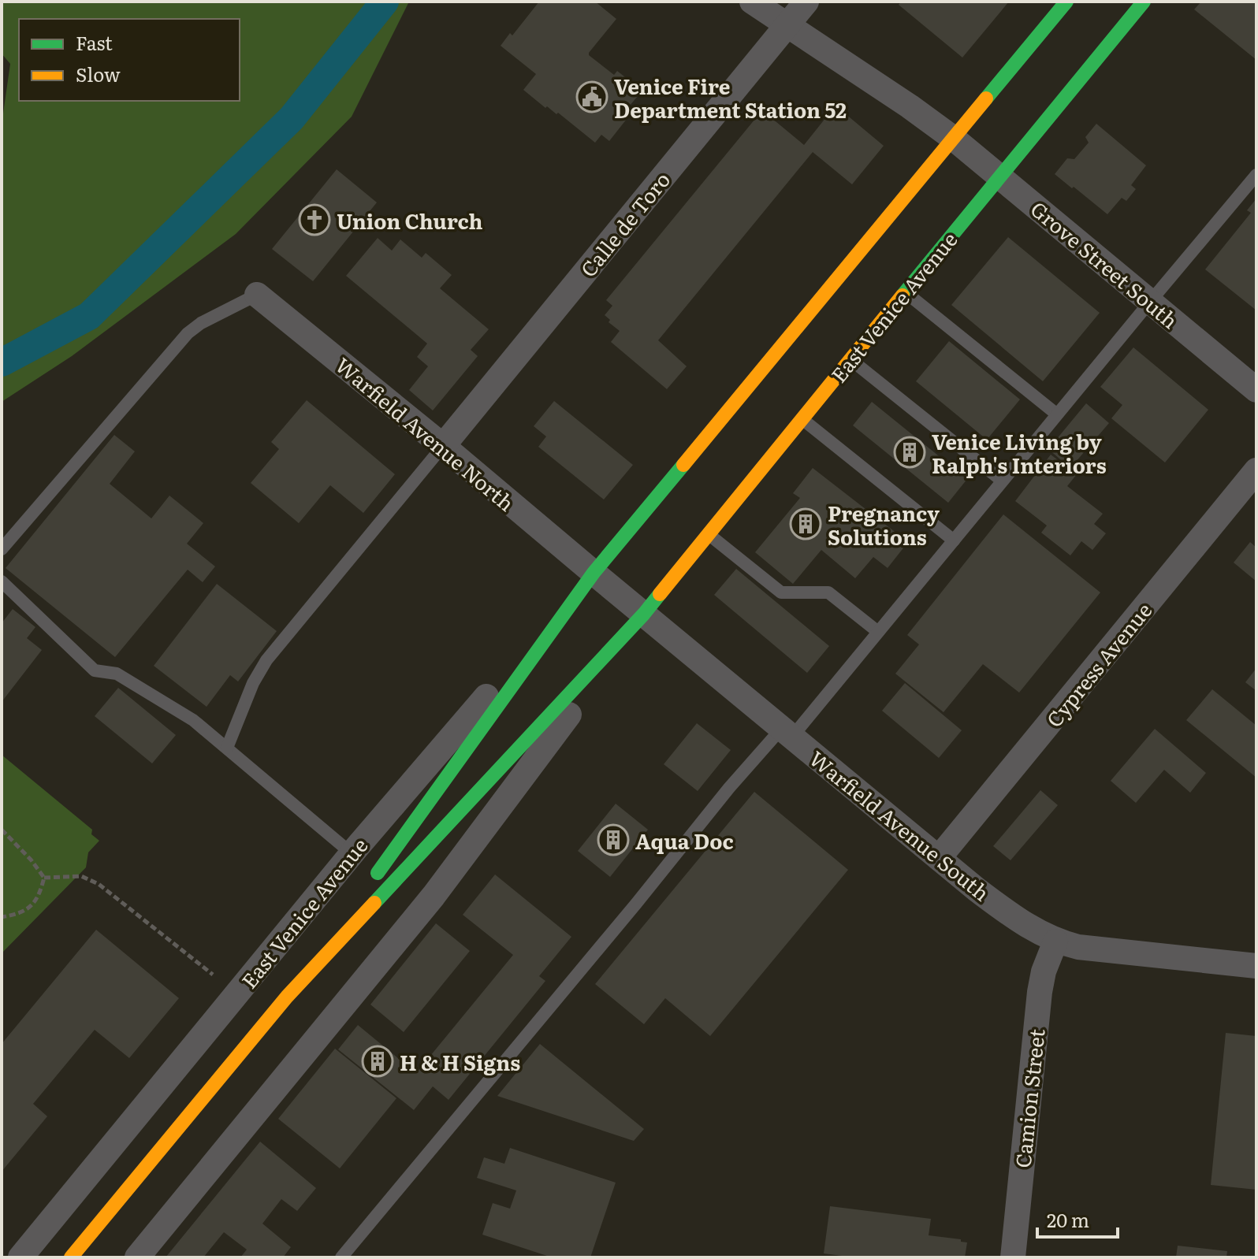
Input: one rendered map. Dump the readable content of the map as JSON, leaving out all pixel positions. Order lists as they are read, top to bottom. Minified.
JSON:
{"streets":{"main road":["East Venice Avenue"],"street":["Calle de Toro","Grove Street South","Warfield Avenue North","Cypress Avenue","Warfield Avenue South","Camion Street"]},"crossings":[["Calle de Toro","Grove Street South"],["Calle de Toro","Warfield Avenue North"],["Grove Street South","East Venice Avenue"],["East Venice Avenue","Warfield Avenue North"],["East Venice Avenue","Warfield Avenue South"],["Warfield Avenue North","Warfield Avenue South"],["Cypress Avenue","Warfield Avenue South"],["Warfield Avenue South","Camion Street"]],"places":{"public building":["Venice Fire Department Station 52"],"church":["Union Church"],"building":["Venice Living by Ralph's Interiors","Pregnancy Solutions","Aqua Doc","H & H Signs"]},"legend":["Fast","Slow"],"scale_bar":"20 m"}
